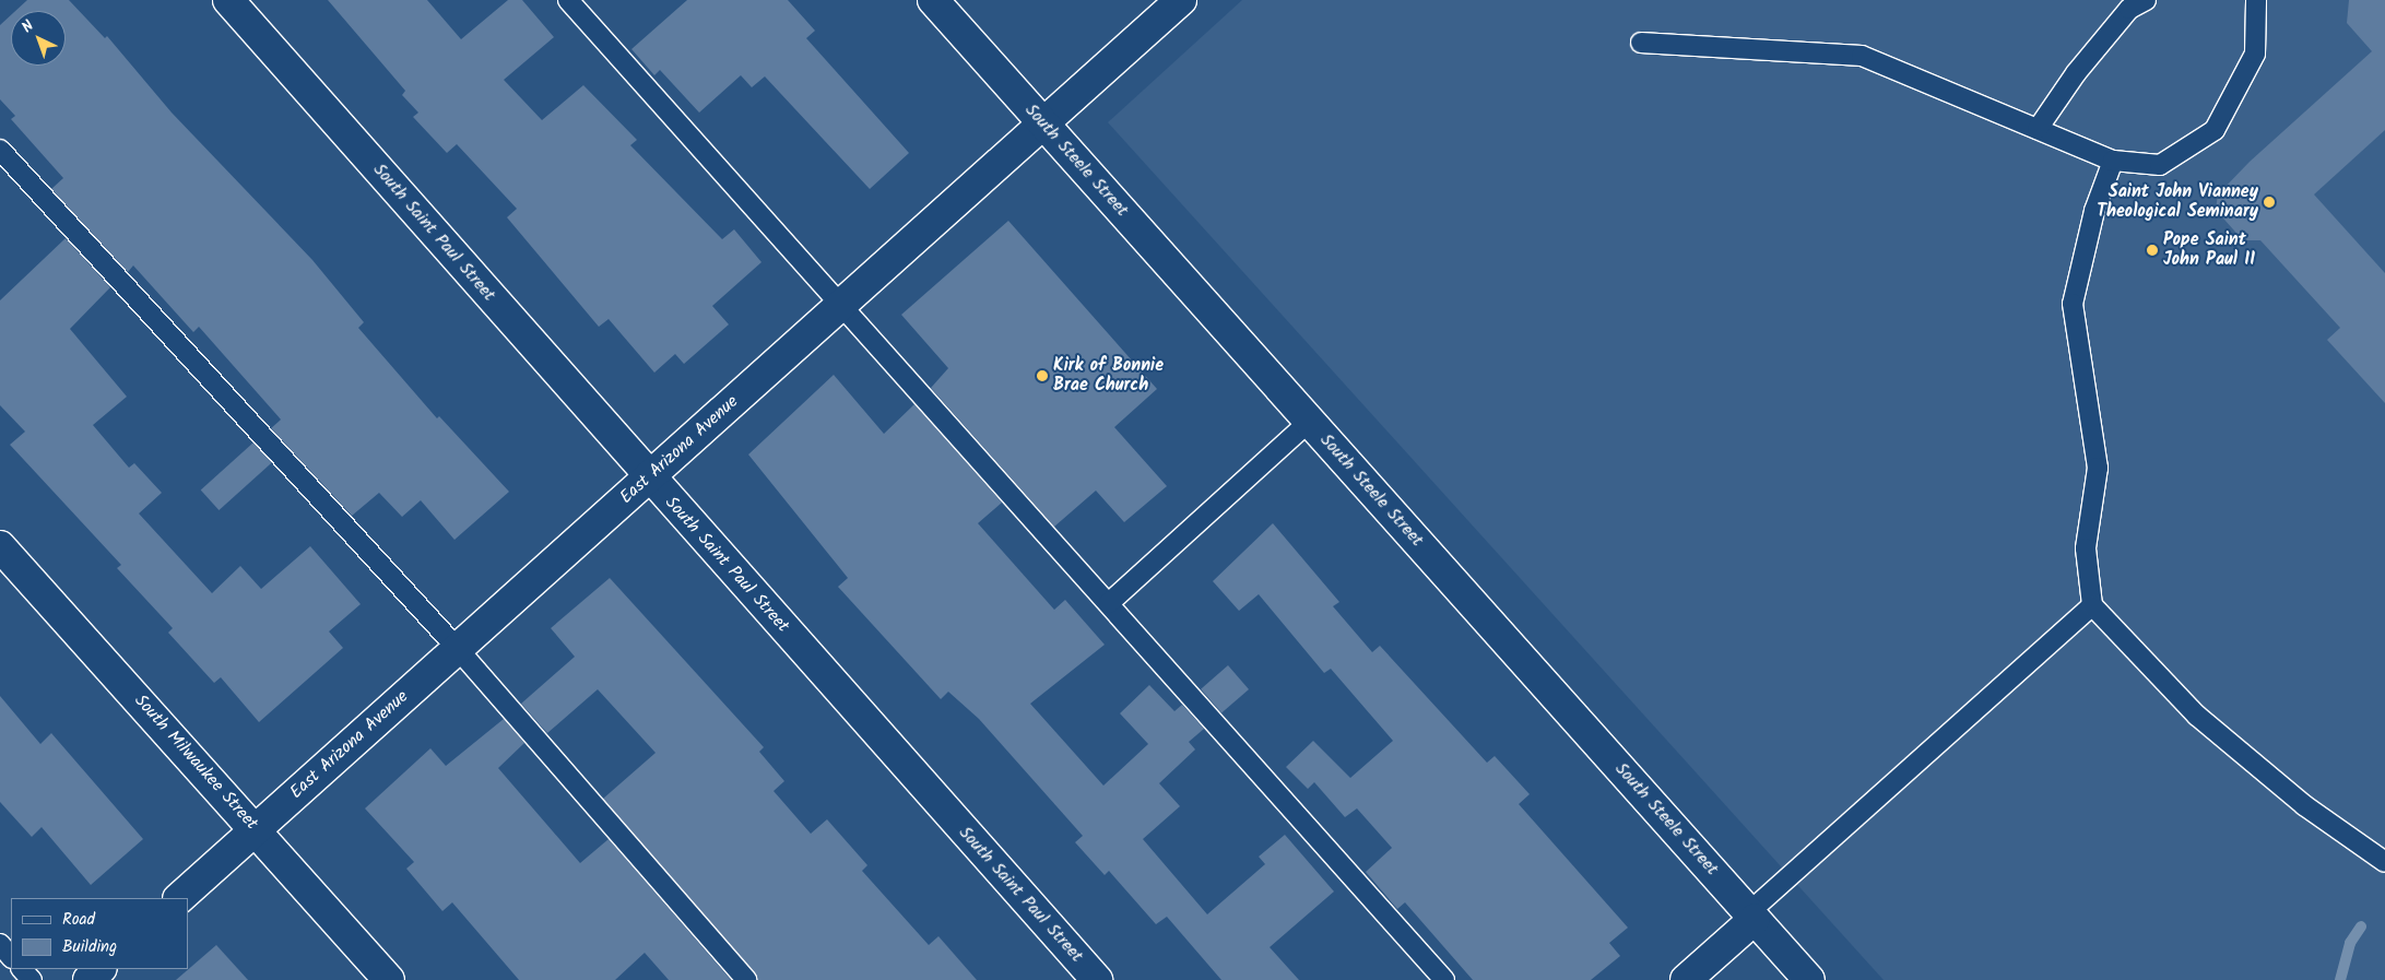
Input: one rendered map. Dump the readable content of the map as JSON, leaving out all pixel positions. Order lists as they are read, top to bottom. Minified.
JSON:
{"streets":{"street":["South Steele Street","South Saint Paul Street","East Arizona Avenue","South Milwaukee Street"]},"crossings":[["South Steele Street","East Arizona Avenue"],["South Saint Paul Street","East Arizona Avenue"],["East Arizona Avenue","South Milwaukee Street"]],"places":["Saint John Vianney Theological Seminary","Pope Saint John Paul II","Kirk of Bonnie Brae Church"],"legend":["Road","Building"],"north":"top left"}
